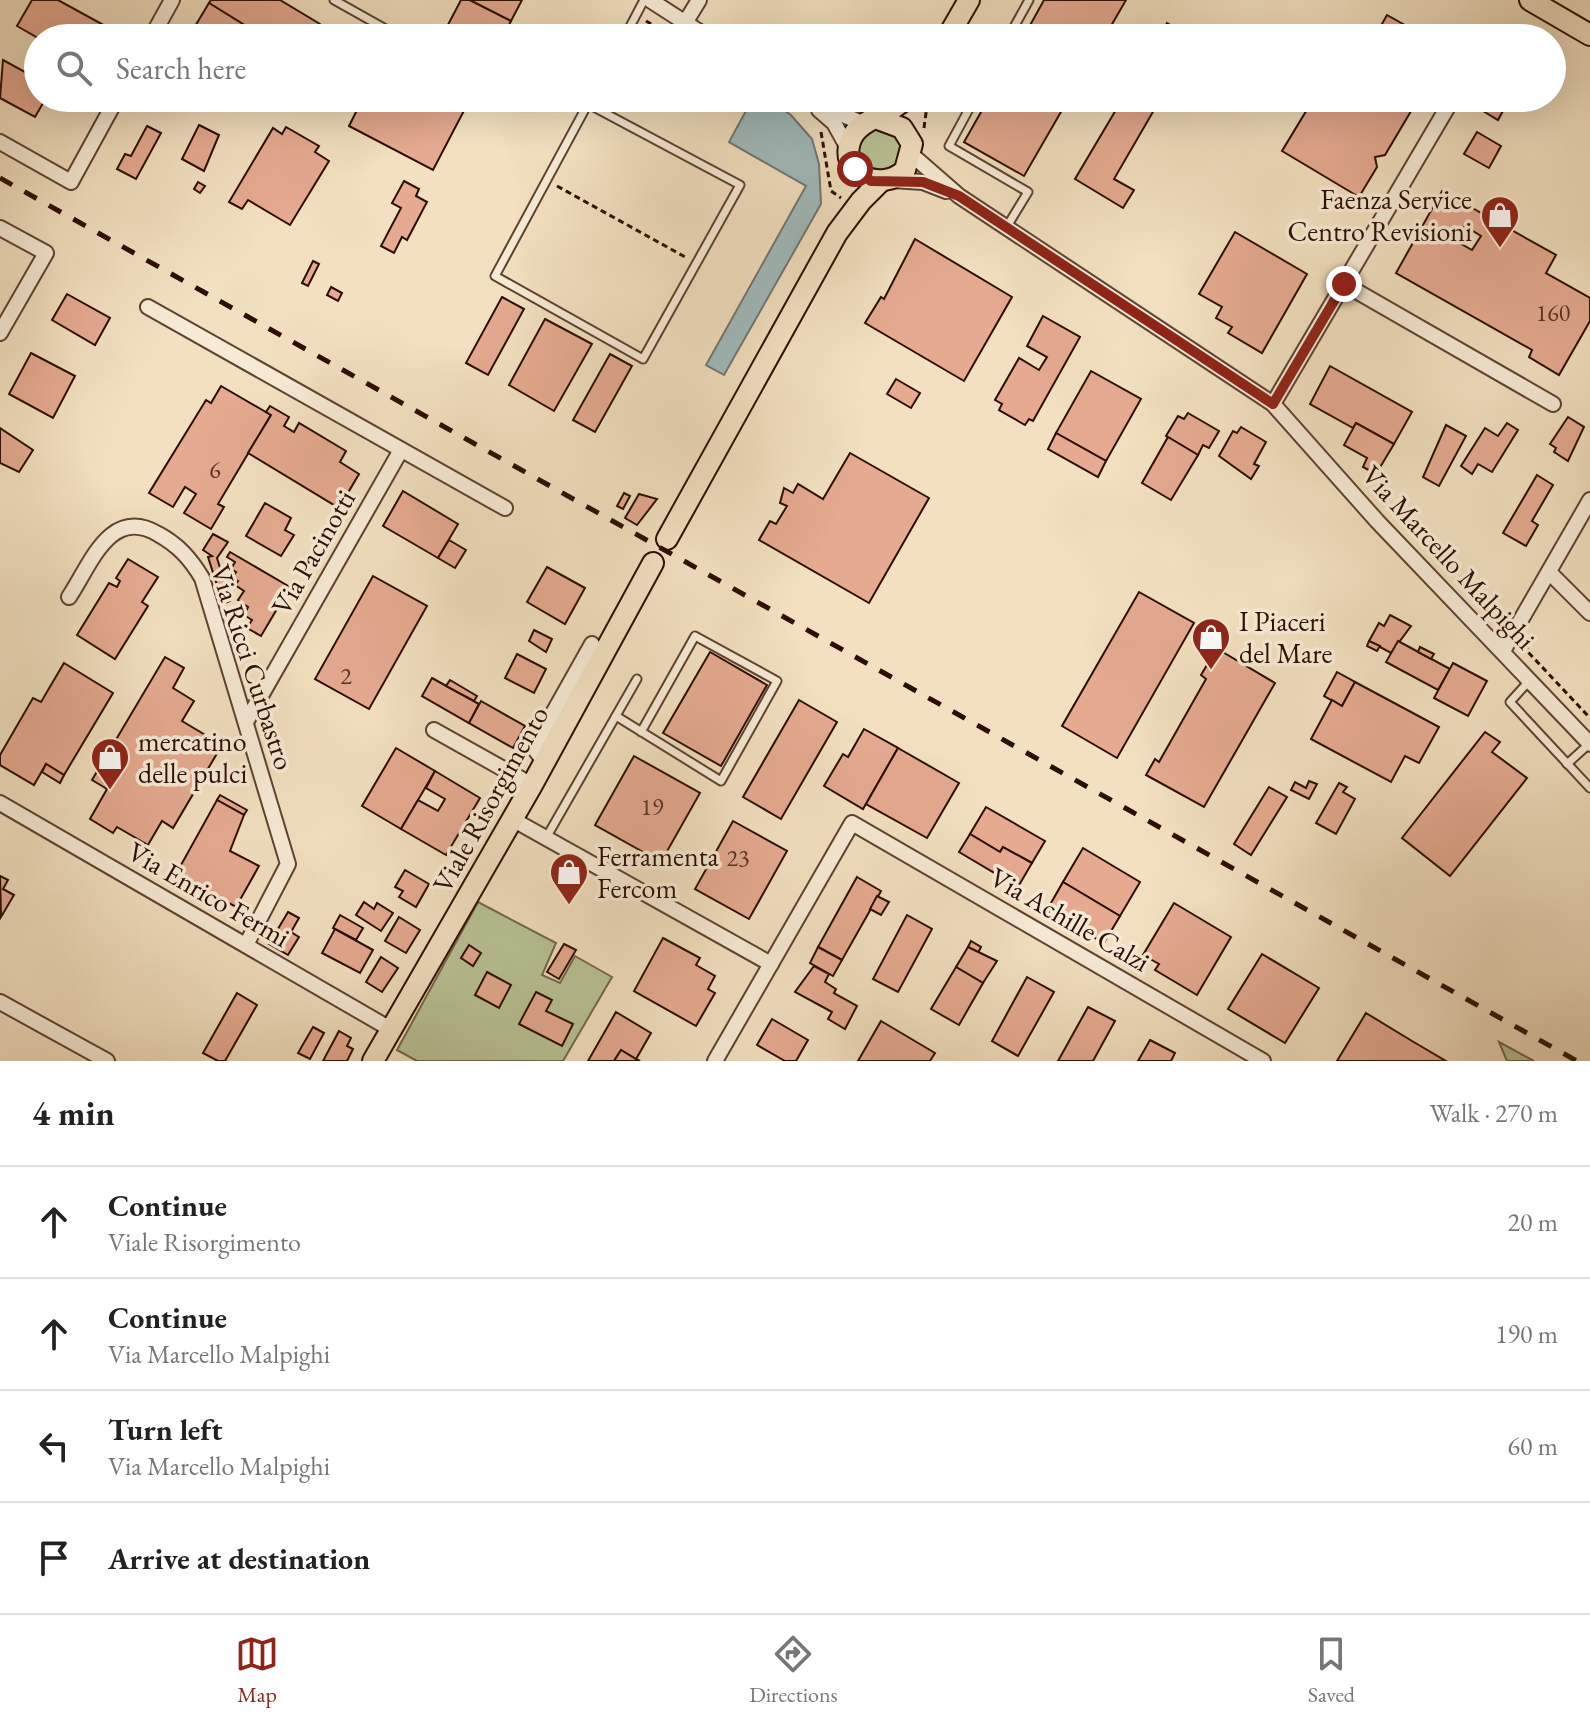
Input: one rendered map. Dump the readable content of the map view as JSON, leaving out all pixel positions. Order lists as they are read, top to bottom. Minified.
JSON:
{"streets":{"main road":["Viale Risorgimento"],"street":["Via Pacinotti","Via Marcello Malpighi","Via Ricci Curbastro","Via Enrico Fermi","Via Achille Calzi"]},"crossings":[["Via Pacinotti","Via Ricci Curbastro"],["Via Ricci Curbastro","Via Enrico Fermi"],["Viale Risorgimento","Via Enrico Fermi"]],"places":{"shop":["Faenza Service Centro Revisioni","I Piaceri del Mare","mercatino delle pulci","Ferramenta Fercom"]},"house_numbers":["160","6","2","19","23"],"page":{"search":"Search here","heading":["4 min","Walk · 270 m"],"list":[["Continue","Viale Risorgimento","20 m"],["Continue","Via Marcello Malpighi","190 m"],["Turn left","Via Marcello Malpighi","60 m"],"Arrive at destination"],"nav":["Map","Directions","Saved"]}}
